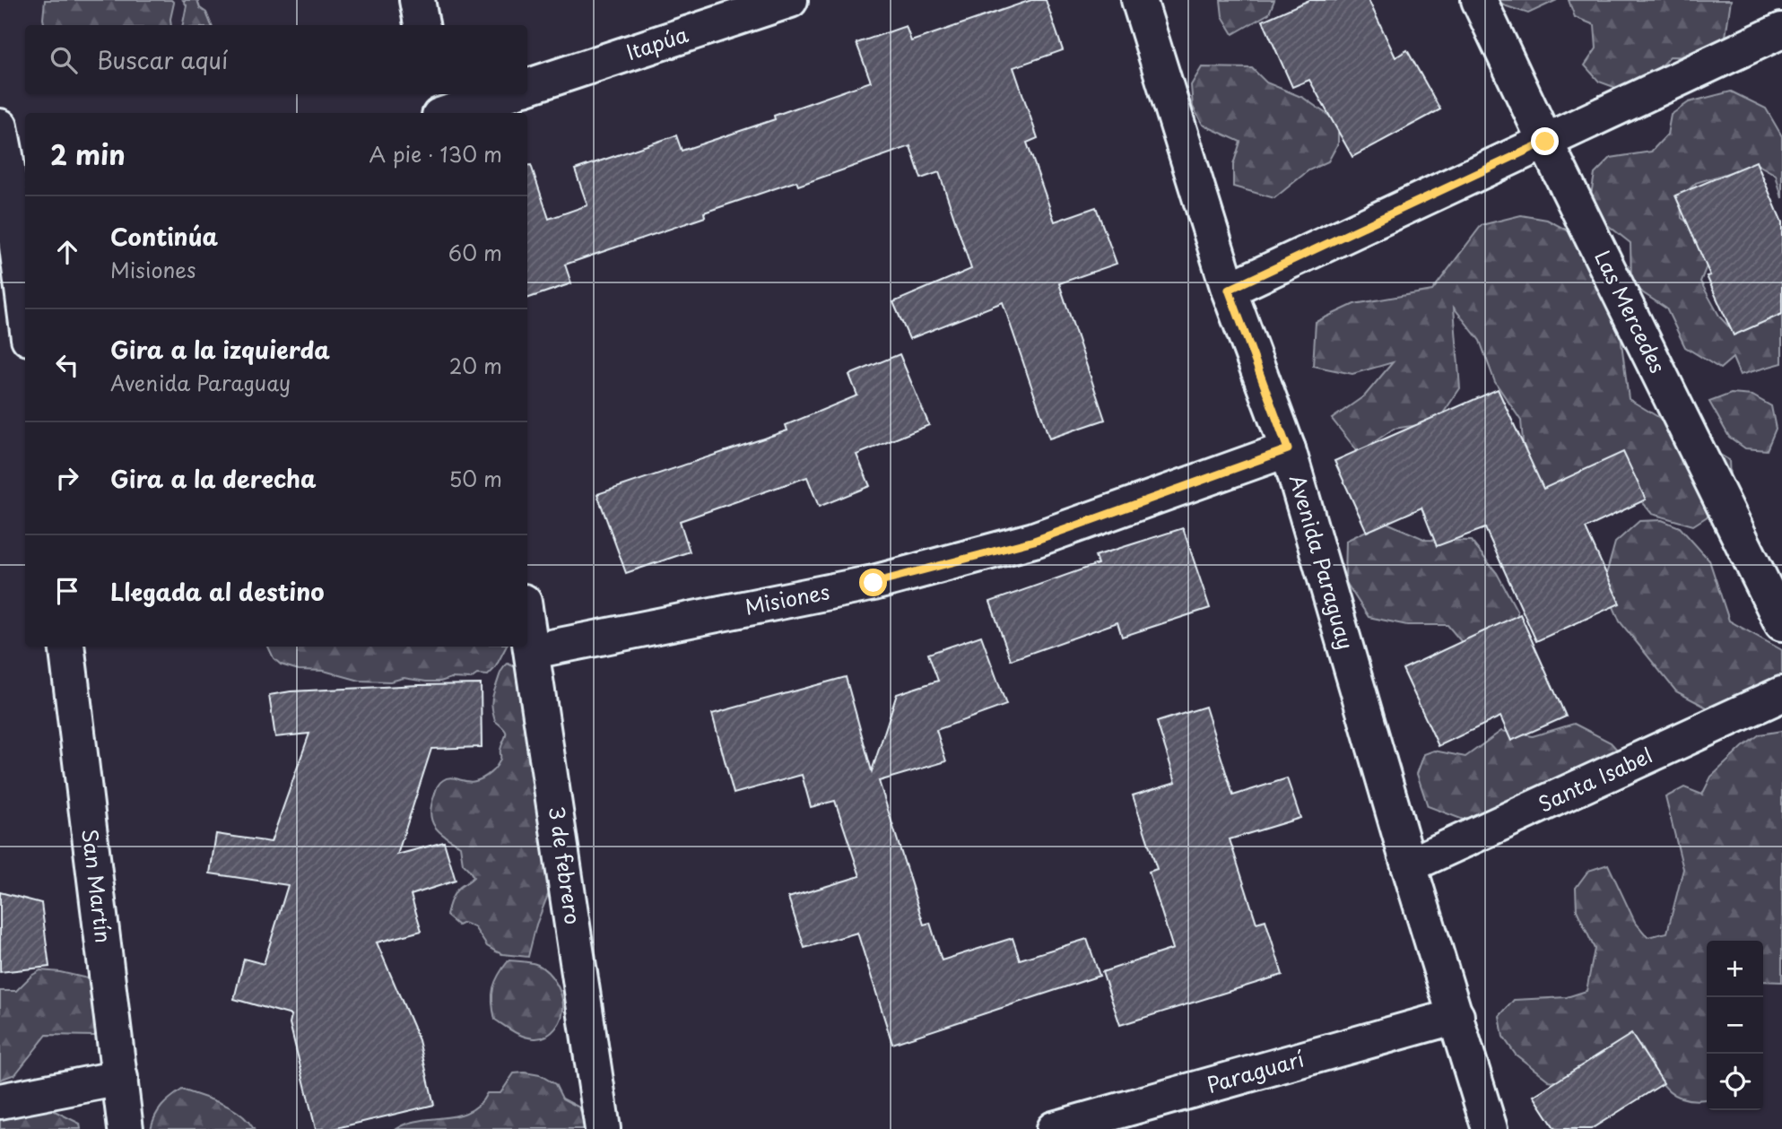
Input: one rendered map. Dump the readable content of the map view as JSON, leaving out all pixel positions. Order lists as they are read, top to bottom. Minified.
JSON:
{"streets":{"street":["Itapúa","Las Mercedes","Avenida Paraguay","Misiones","Santa Isabel","3 de febrero","San Martín","Paraguarí"]},"crossings":[["Avenida Paraguay","Misiones"],["Avenida Paraguay","Santa Isabel"],["Avenida Paraguay","Paraguarí"],["Misiones","3 de febrero"]],"page":{"search":"Buscar aquí","heading":["2 min","A pie · 130 m"],"list":[["Continúa","Misiones","60 m"],["Gira a la izquierda","Avenida Paraguay","20 m"],["Gira a la derecha","50 m"],"Llegada al destino"],"map_buttons":["+","−"]}}
